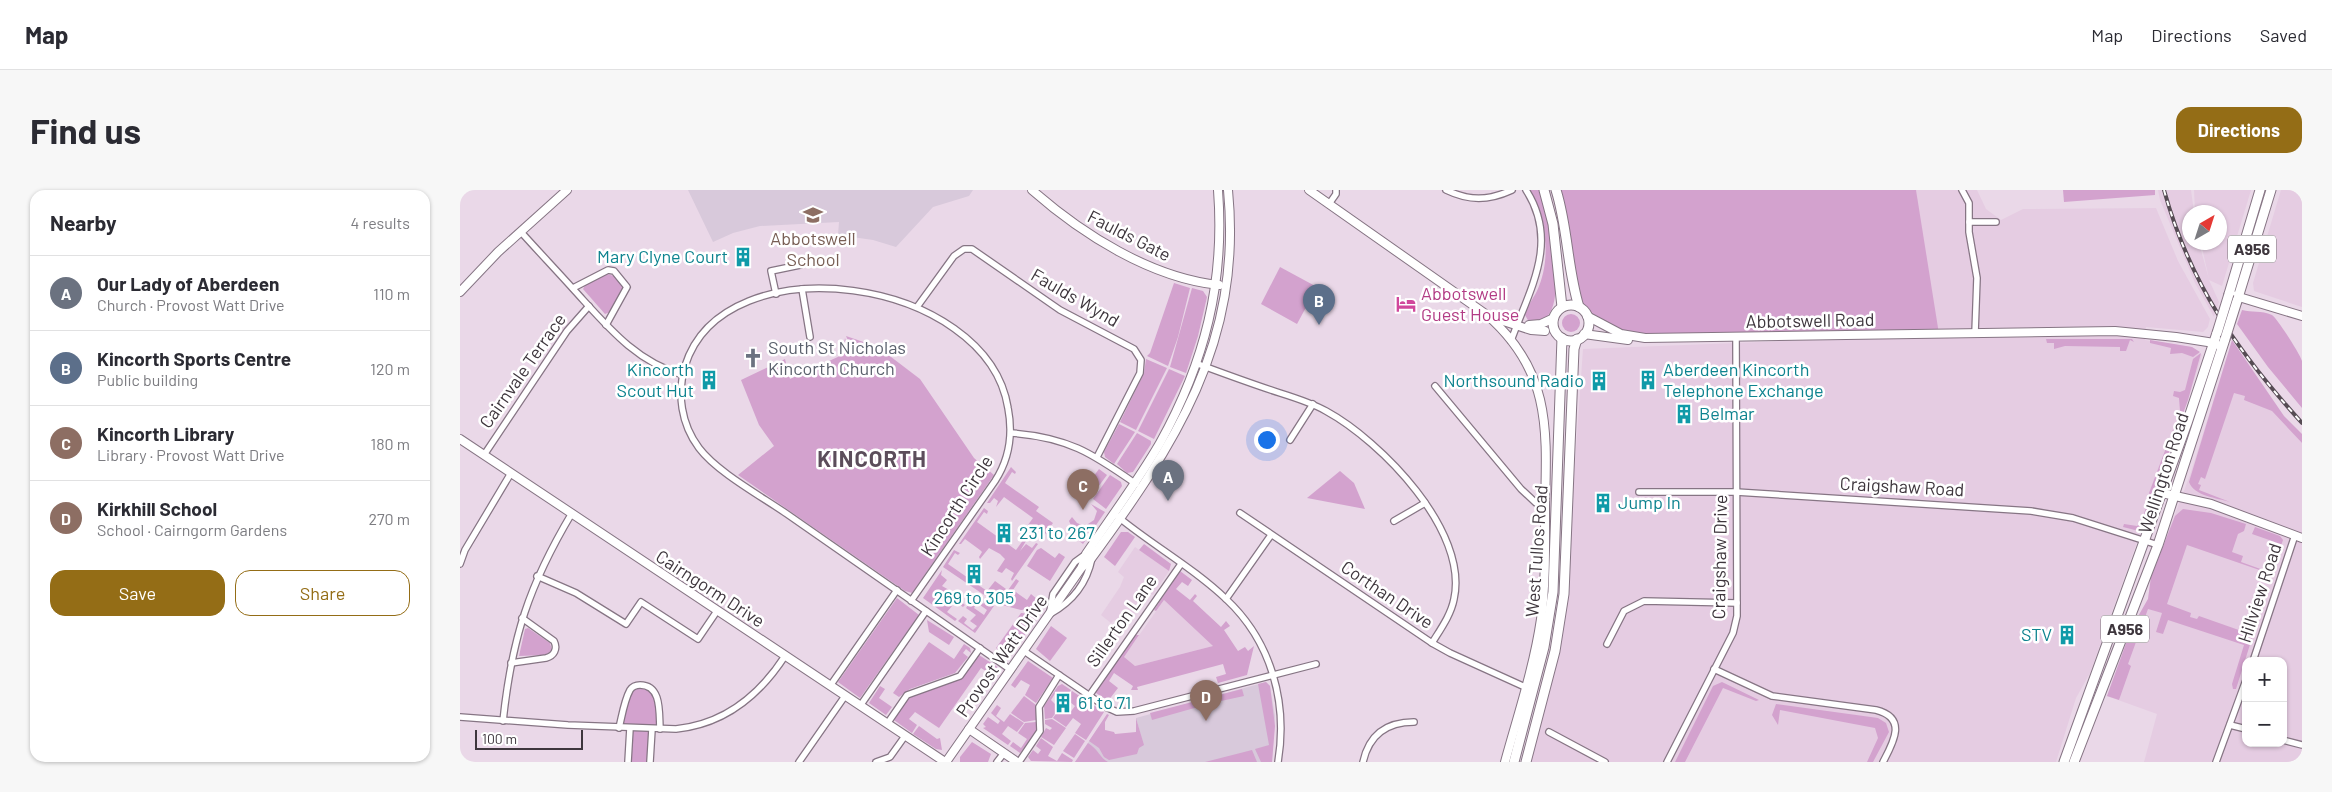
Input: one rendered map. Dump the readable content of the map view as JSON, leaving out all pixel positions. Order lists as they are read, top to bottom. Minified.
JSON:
{"streets":{"main road":["A956","Wellington Road","West Tullos Road"],"street":["Faulds Gate","Faulds Wynd","Abbotswell Road","Cairnvale Terrace","Craigshaw Road","Kincorth Circle","Craigshaw Drive","Cairngorm Drive","Hillview Road","Corthan Drive","Sillerton Lane","Provost Watt Drive"]},"crossings":[["Faulds Gate","Provost Watt Drive"],["Faulds Wynd","Kincorth Circle"],["Abbotswell Road","Wellington Road"],["Abbotswell Road","Craigshaw Drive"],["Cairnvale Terrace","Cairngorm Drive"],["Wellington Road","Craigshaw Road"],["Craigshaw Road","Craigshaw Drive"],["Cairngorm Drive","Provost Watt Drive"]],"districts":["KINCORTH"],"places":{"school or university":["Abbotswell School"],"building":["Mary Clyne Court","Kincorth Scout Hut","Aberdeen Kincorth Telephone Exchange","Northsound Radio","Belmar","Jump In","231 to 267","269 to 305","STV","61 to 71"],"hotel":["Abbotswell Guest House"],"church":["South St Nicholas Kincorth Church"]},"scale_bar":"100 m","north":"top right","page":{"header":"Map","nav":["Map","Directions","Saved"],"buttons":["Directions",["Save","Share"]],"title":"Find us","heading":["Nearby","4 results"],"list":[{"mark":"A","name":"Our Lady of Aberdeen","note":"Church · Provost Watt Drive","value":"110 m"},{"mark":"B","name":"Kincorth Sports Centre","note":"Public building","value":"120 m"},{"mark":"C","name":"Kincorth Library","note":"Library · Provost Watt Drive","value":"180 m"},{"mark":"D","name":"Kirkhill School","note":"School · Cairngorm Gardens","value":"270 m"}],"pins":["B","A","C","D"],"map_buttons":["+","−"],"scale":"100 m"}}
